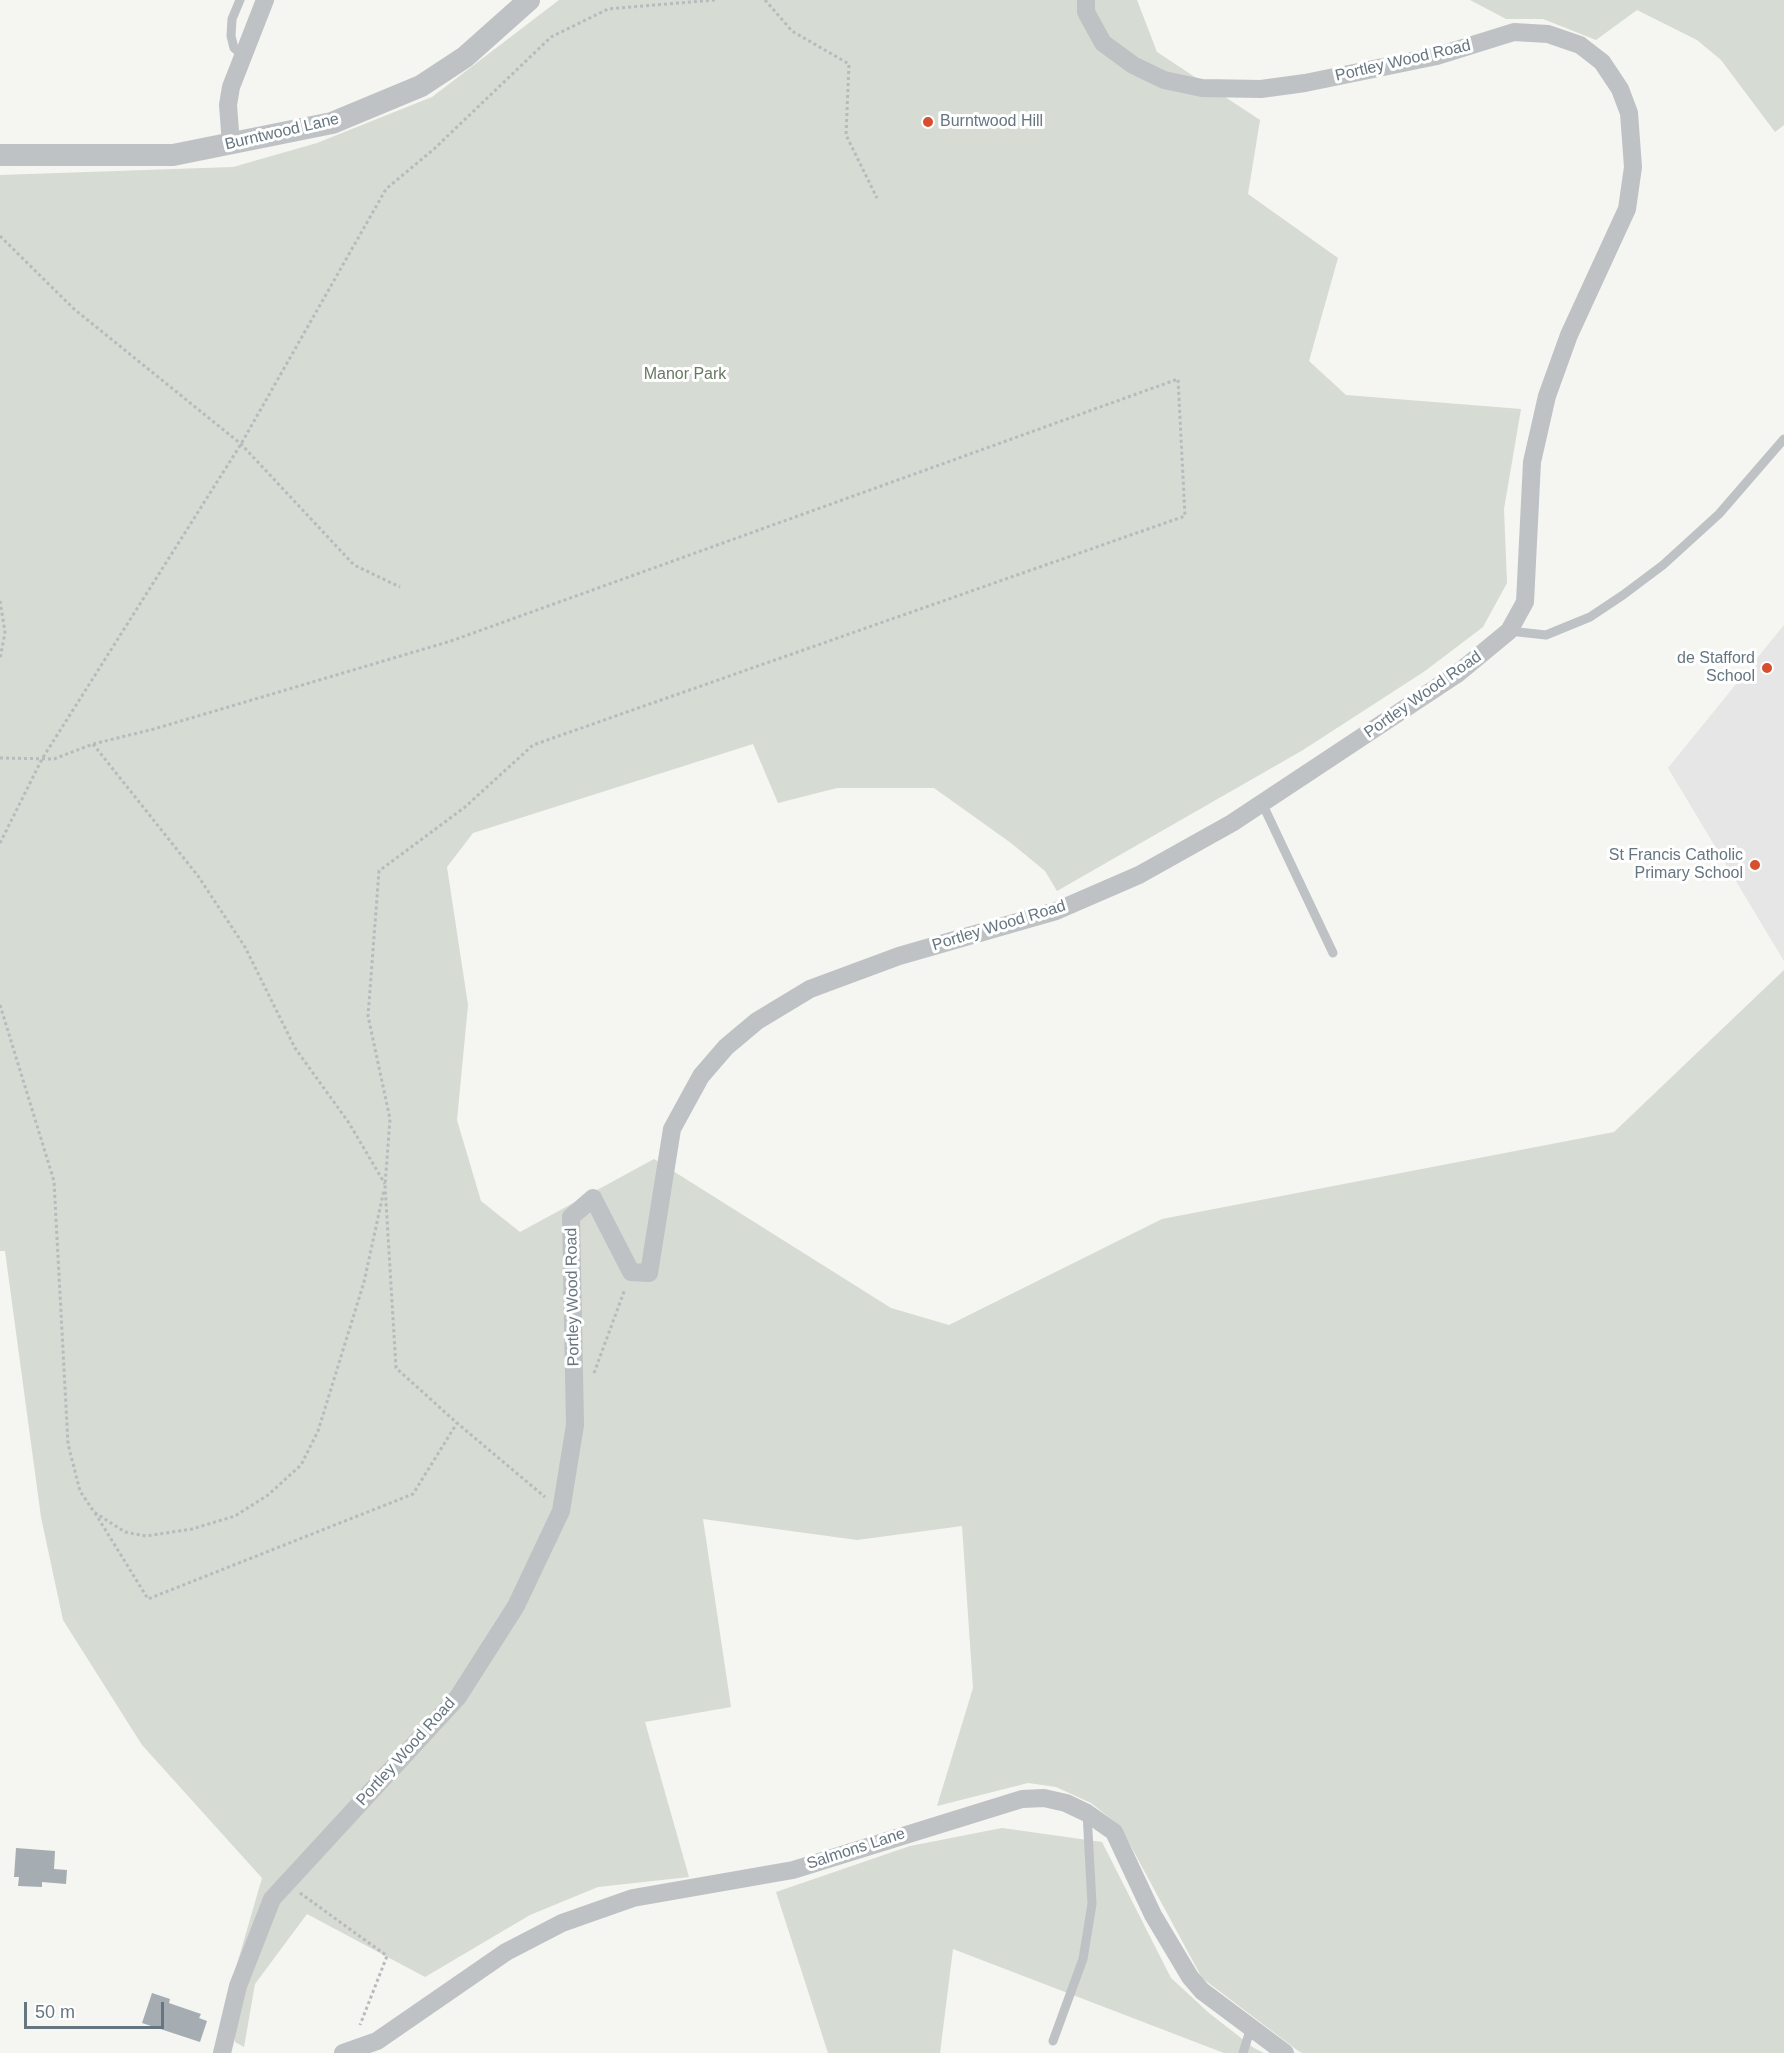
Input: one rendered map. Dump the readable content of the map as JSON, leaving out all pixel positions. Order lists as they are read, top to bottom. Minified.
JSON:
{"streets":{"street":["Portley Wood Road","Burntwood Lane","Salmons Lane"]},"parks":["Manor Park"],"places":["Burntwood Hill","de Stafford School","St Francis Catholic Primary School"],"scale_bar":"50 m"}
